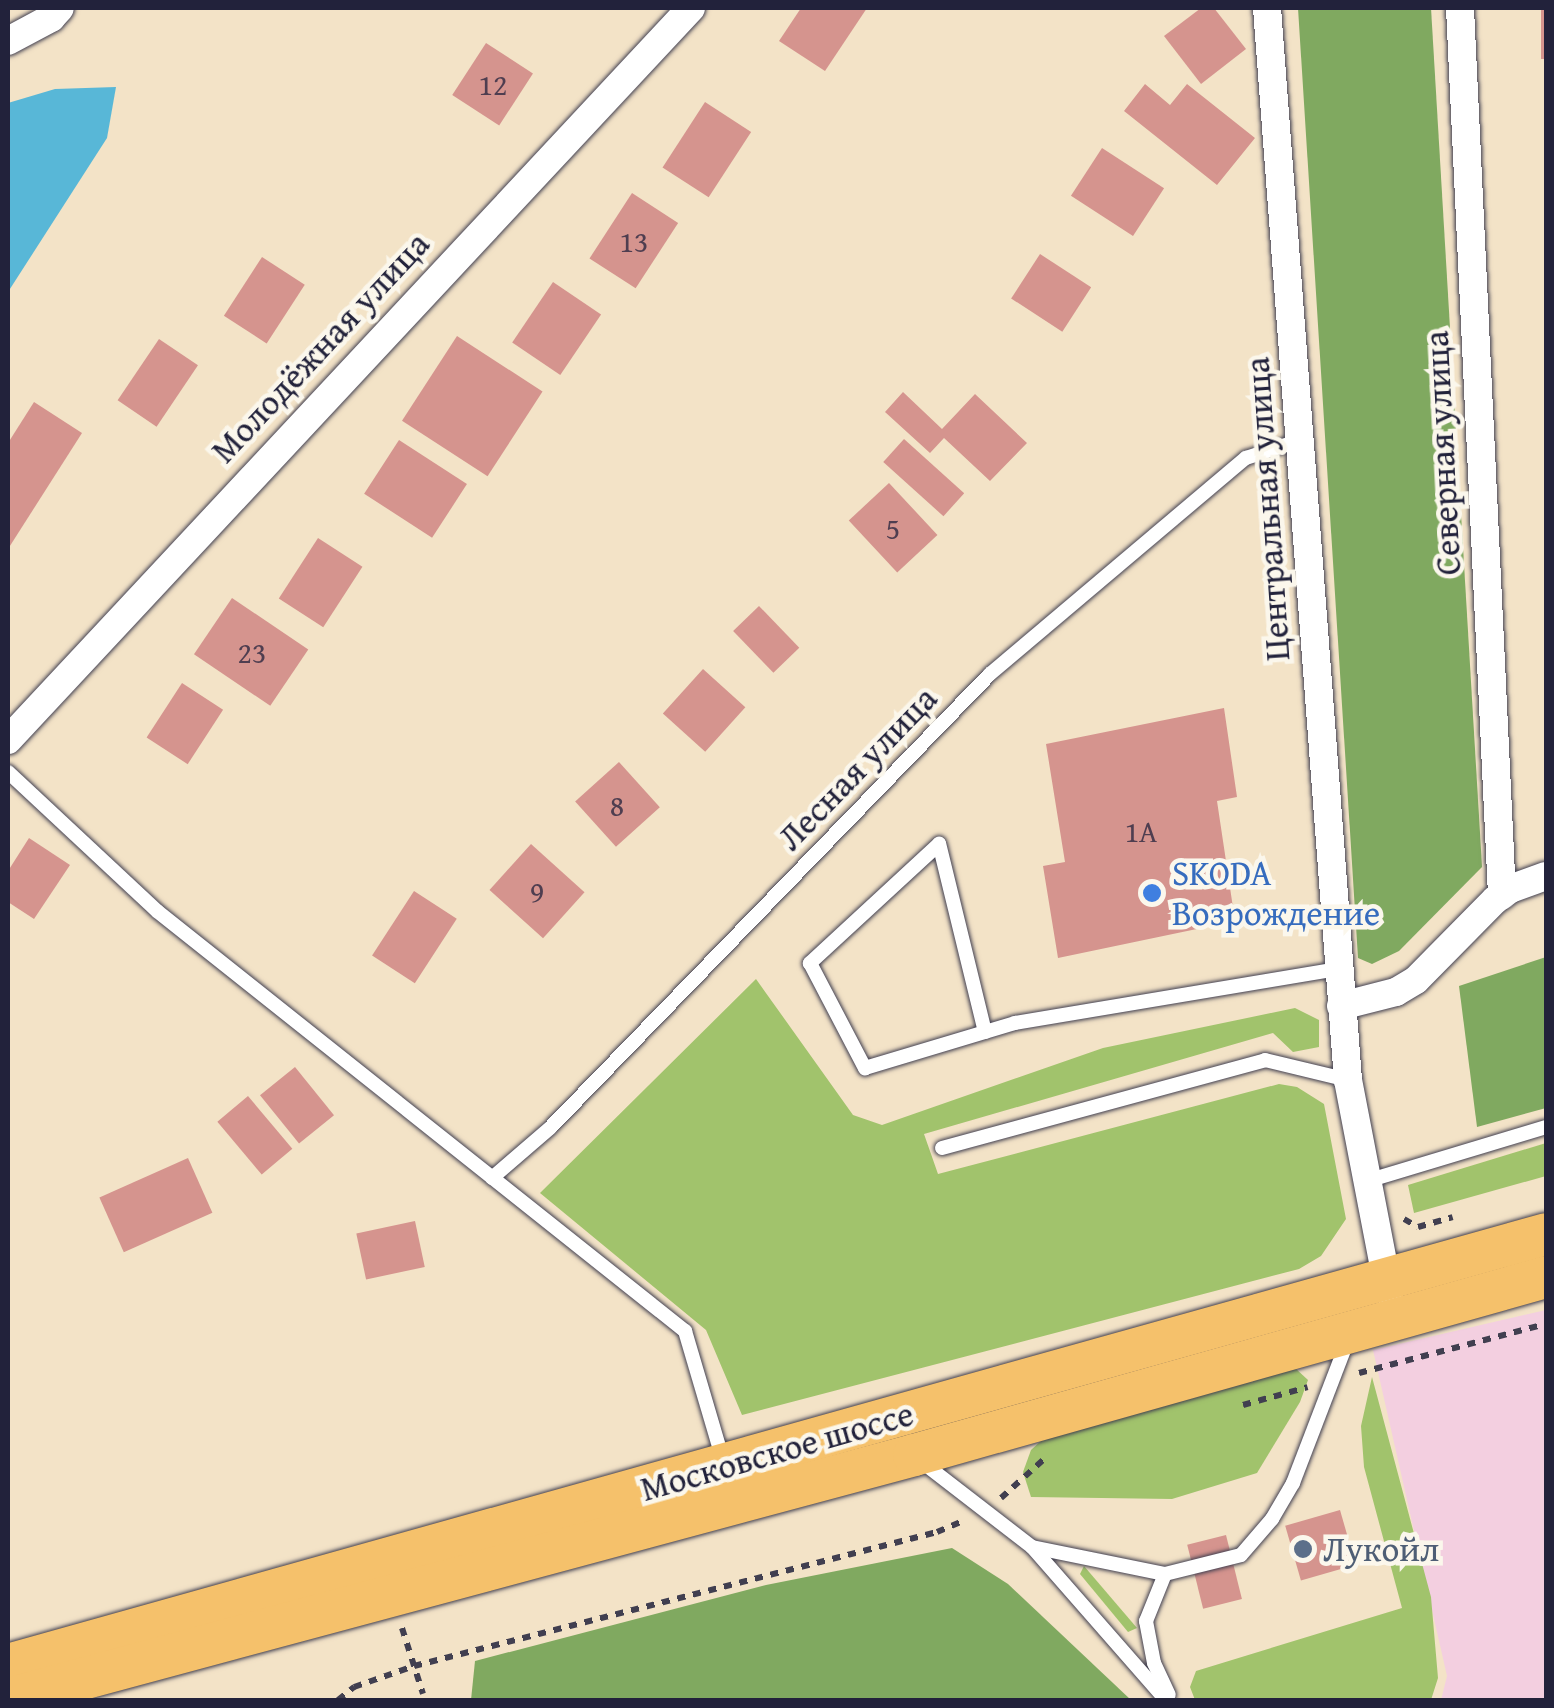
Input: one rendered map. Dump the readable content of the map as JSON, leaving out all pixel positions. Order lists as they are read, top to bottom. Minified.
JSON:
{"streets":{"main road":["Московское шоссе"],"street":["Молодёжная улица","Северная улица","Центральная улица"],"lane":["Лесная улица"]},"crossings":[["Центральная улица","Лесная улица"],["Центральная улица","Московское шоссе"]],"places":["SKODA Возрождение","Лукойл"],"house_numbers":["12","13","5","23","8","1А","9"]}
